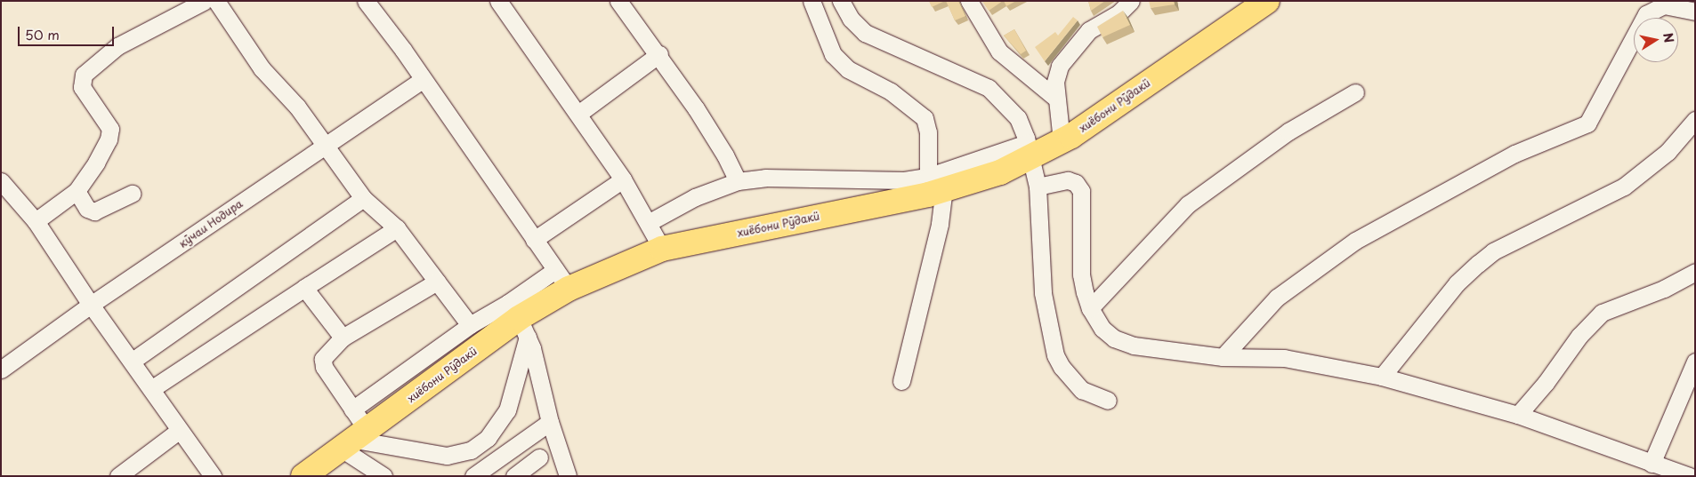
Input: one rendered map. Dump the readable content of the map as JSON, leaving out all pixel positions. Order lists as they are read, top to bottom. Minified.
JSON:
{"streets":{"highway":["хиёбони Рӯдакӣ"],"street":["кӯчаи Нодира"]},"scale_bar":"50 m","north":"right"}
